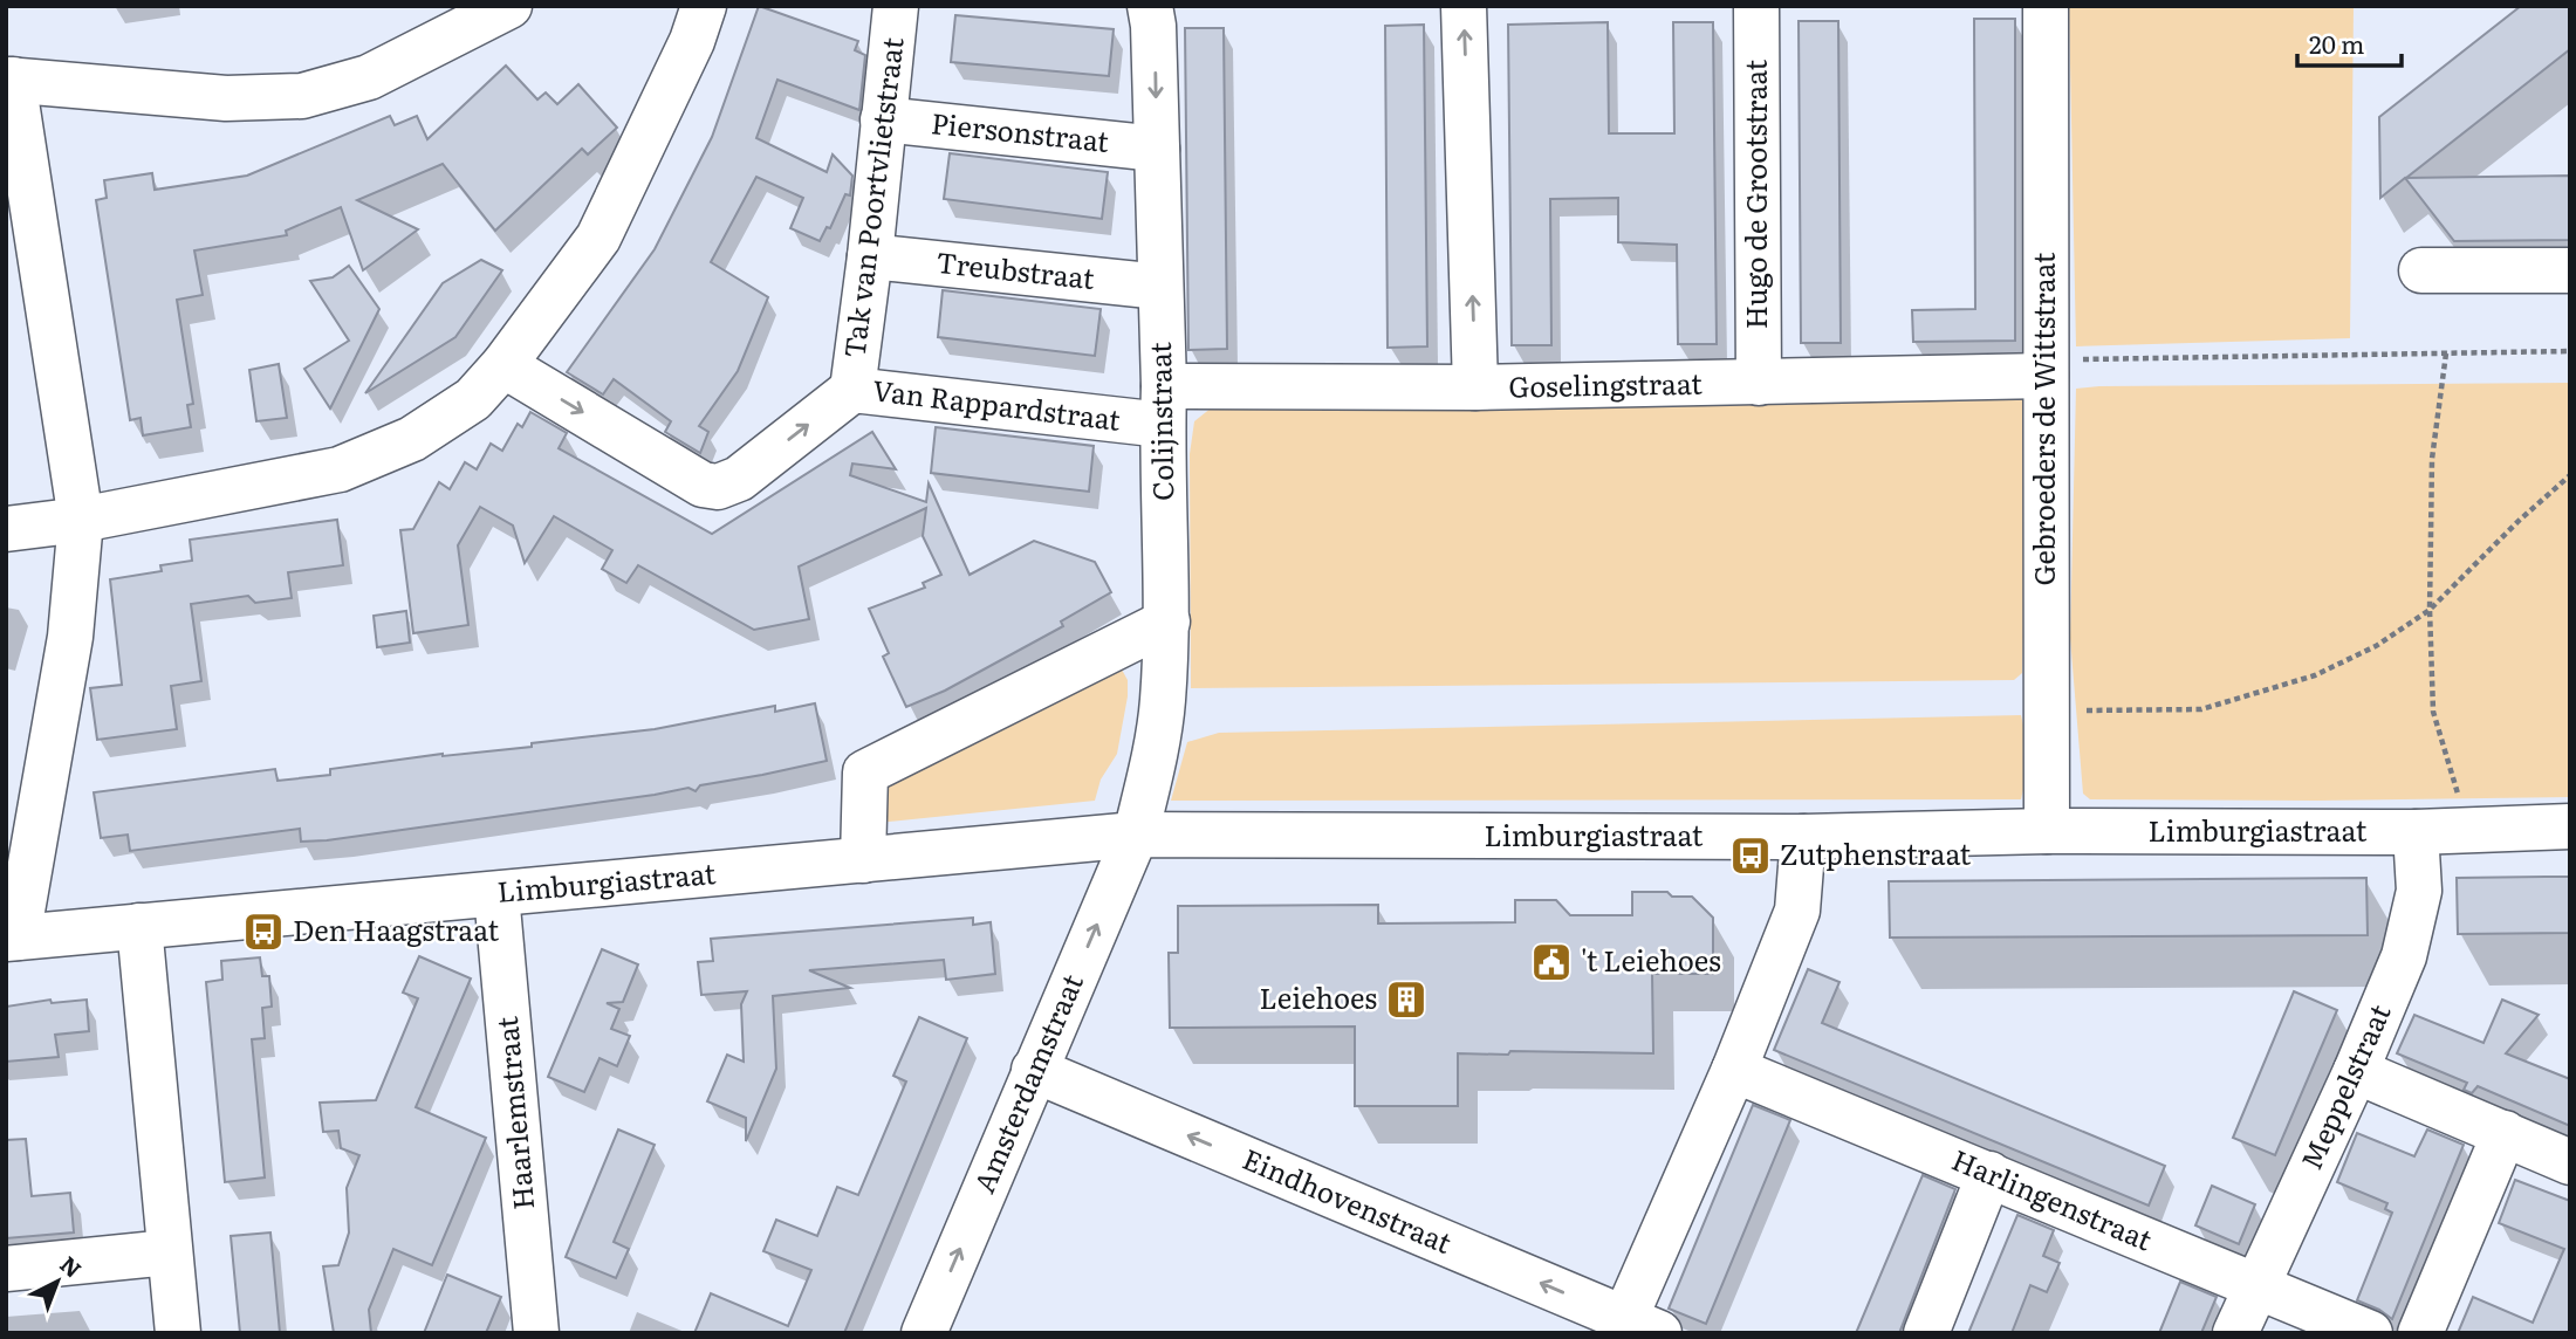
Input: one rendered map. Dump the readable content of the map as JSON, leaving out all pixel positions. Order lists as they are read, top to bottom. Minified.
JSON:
{"streets":{"street":["Piersonstraat","Hugo de Grootstraat","Tak van Poortvlietstraat","Treubstraat","Goselingstraat","Van Rappardstraat","Gebroeders de Wittstraat","Colijnstraat","Limburgiastraat","Amsterdamstraat","Meppelstraat","Haarlemstraat","Harlingenstraat","Eindhovenstraat"]},"crossings":[["Piersonstraat","Tak van Poortvlietstraat"],["Piersonstraat","Colijnstraat"],["Hugo de Grootstraat","Goselingstraat"],["Tak van Poortvlietstraat","Treubstraat"],["Tak van Poortvlietstraat","Van Rappardstraat"],["Treubstraat","Colijnstraat"],["Goselingstraat","Van Rappardstraat"],["Goselingstraat","Gebroeders de Wittstraat"],["Goselingstraat","Colijnstraat"],["Van Rappardstraat","Colijnstraat"],["Gebroeders de Wittstraat","Limburgiastraat"],["Colijnstraat","Limburgiastraat"],["Colijnstraat","Amsterdamstraat"],["Limburgiastraat","Amsterdamstraat"],["Limburgiastraat","Meppelstraat"],["Limburgiastraat","Haarlemstraat"],["Amsterdamstraat","Eindhovenstraat"],["Meppelstraat","Harlingenstraat"]],"one_way":["Van Rappardstraat","Amsterdamstraat","Eindhovenstraat"],"places":{"bus stop":["Zutphenstraat","Den Haagstraat"],"public building":["'t Leiehoes"],"building":["Leiehoes"]},"scale_bar":"20 m","north":"top right"}
